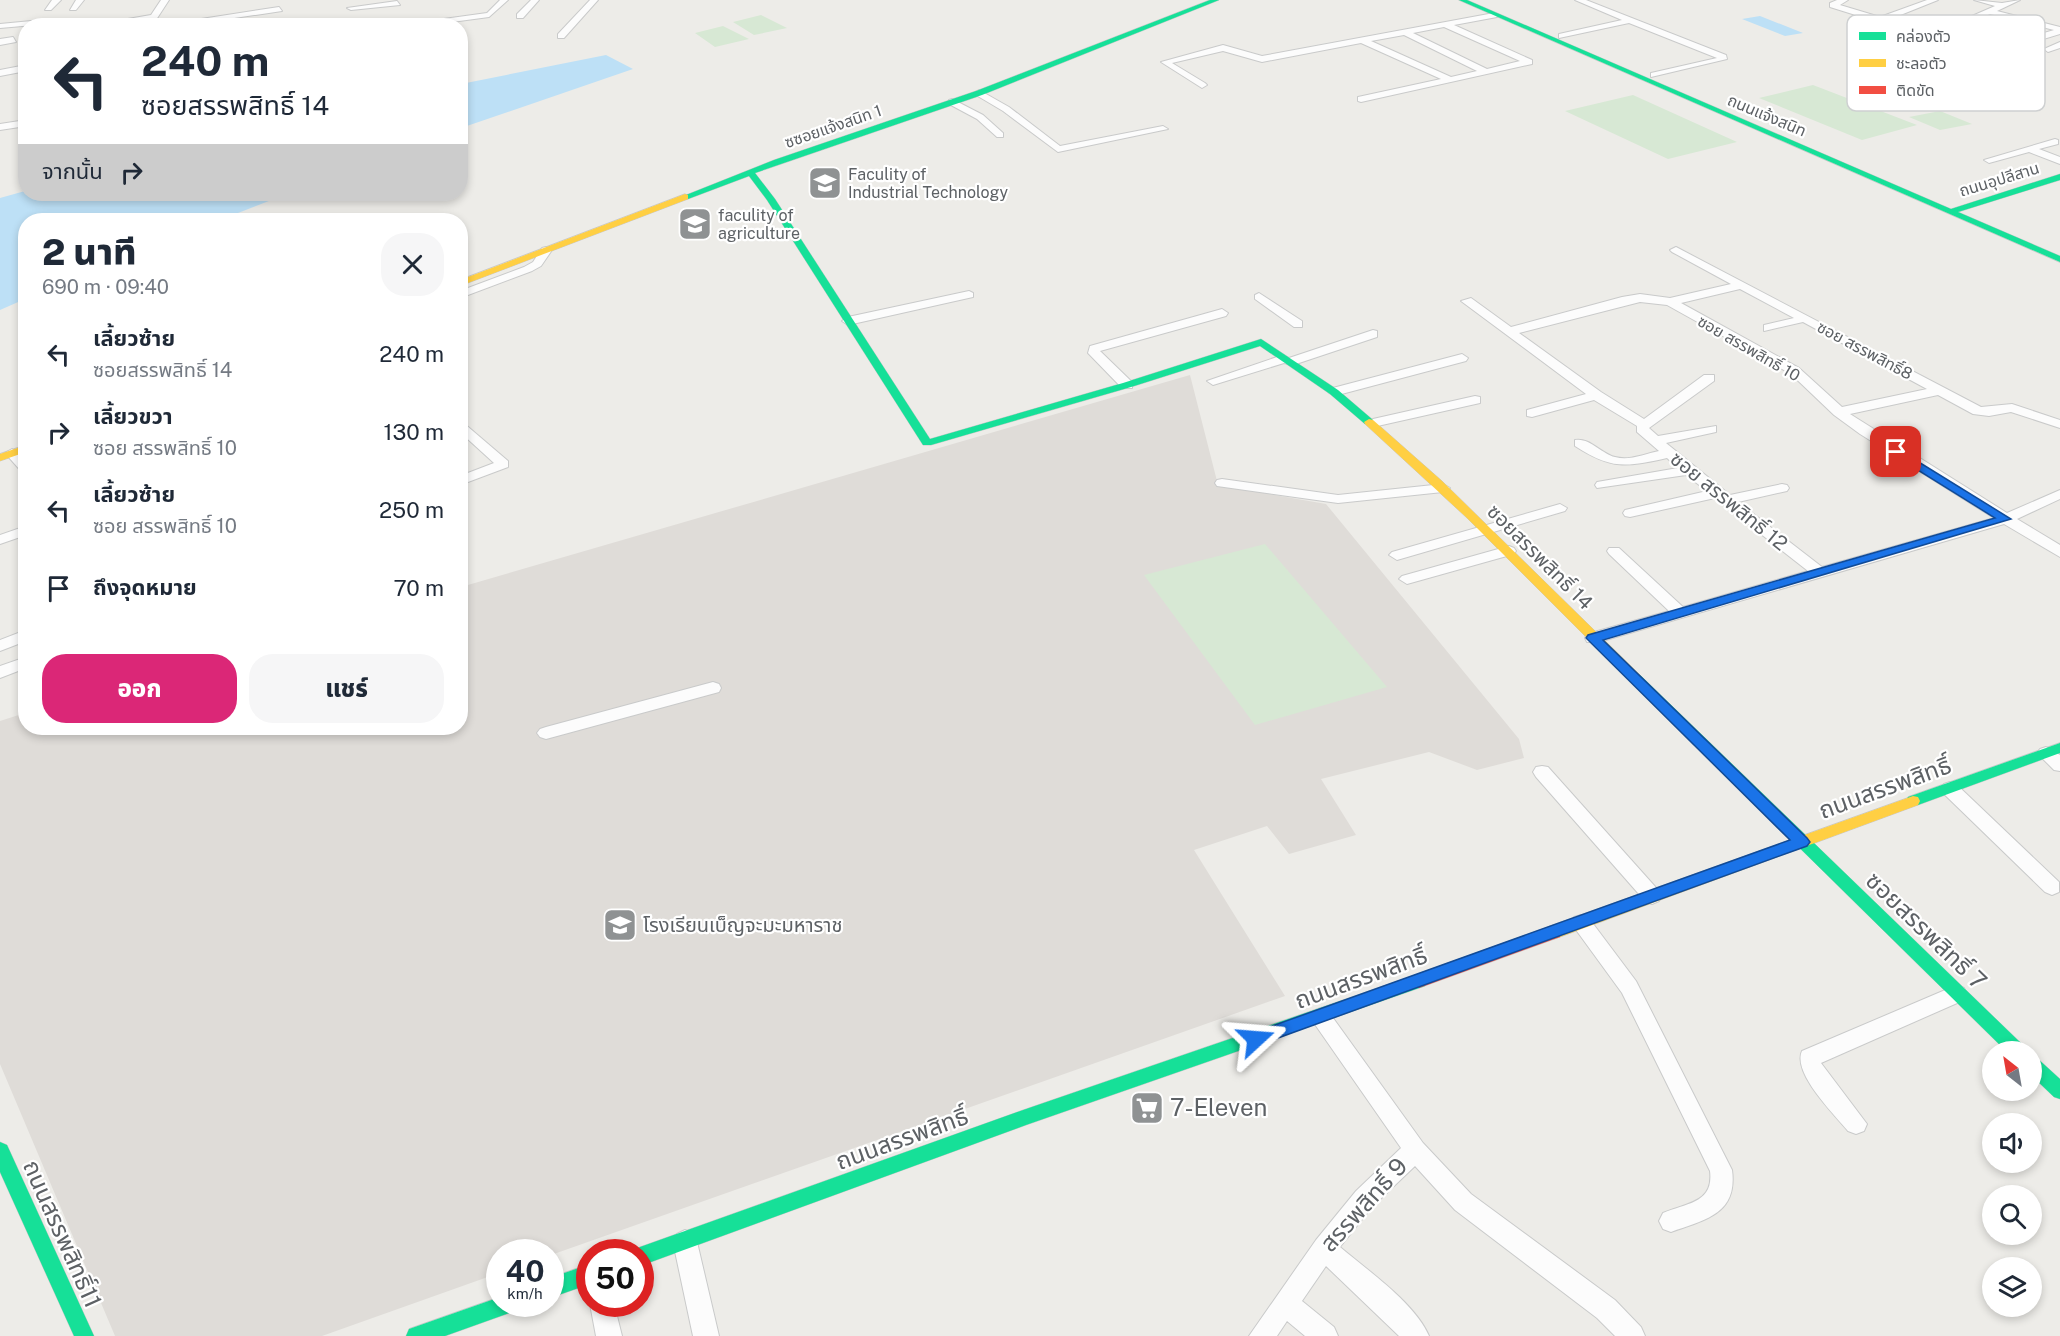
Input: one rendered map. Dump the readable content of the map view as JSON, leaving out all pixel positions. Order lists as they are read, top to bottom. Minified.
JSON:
{"streets":{"street":["ถนนแจ้งสนิท","ซซอยแจ้งสนิท 1","ถนนอุปลีสาน","ซอย สรรพสิทธิ์ 10","ซอย สรรพสิทธิ์8","ซอย สรรพสิทธิ์ 12","ซอยสรรพสิทธิ์ 14","ถนนสรรพสิทธิ์","ซอยสรรพสิทธิ์ 7","สรรพสิทธิ์ 9","ถนนสรรพสิทธิ์11"]},"crossings":[["ถนนแจ้งสนิท","ถนนอุปลีสาน"],["ซอยสรรพสิทธิ์ 14","ถนนสรรพสิทธิ์"],["ซอยสรรพสิทธิ์ 14","ซอยสรรพสิทธิ์ 7"],["ถนนสรรพสิทธิ์","ซอยสรรพสิทธิ์ 7"],["ถนนสรรพสิทธิ์","สรรพสิทธิ์ 9"]],"places":{"school or university":["Faculity of Industrial Technology","faculity of agriculture","โรงเรียนเบ็ญจะมะมหาราช"],"supermarket":["7-Eleven"]},"legend":["คล่องตัว","ชะลอตัว","ติดขัด"],"north":"top left","page":{"turn":["240 m","ซอยสรรพสิทธิ์ 14"],"then":"จากนั้น","heading":["2 นาที","690 m · 09:40"],"list":[{"name":"เลี้ยวซ้าย","note":"ซอยสรรพสิทธิ์ 14","value":"240 m"},{"name":"เลี้ยวขวา","note":"ซอย สรรพสิทธิ์ 10","value":"130 m"},{"name":"เลี้ยวซ้าย","note":"ซอย สรรพสิทธิ์ 10","value":"250 m"},{"name":"ถึงจุดหมาย","value":"70 m"}],"buttons":["ออก","แชร์"],"speed":"40 km/h","limit":"50"}}
